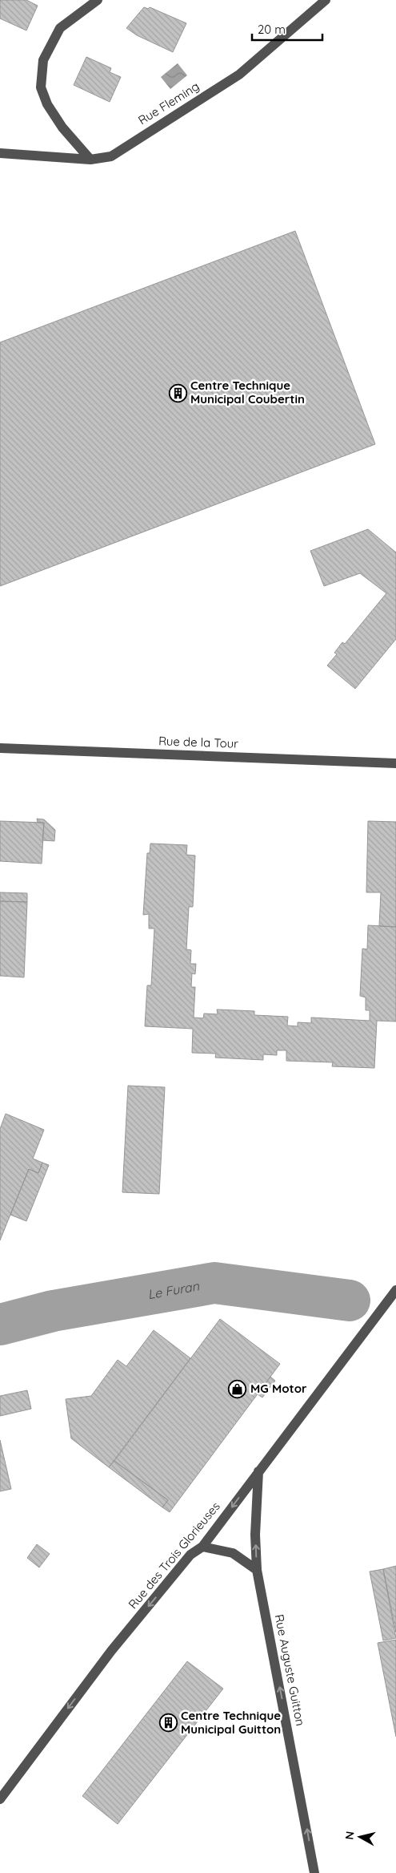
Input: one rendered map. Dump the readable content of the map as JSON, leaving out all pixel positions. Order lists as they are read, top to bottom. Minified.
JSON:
{"streets":{"street":["Rue Fleming","Rue de la Tour","Rue des Trois Glorieuses","Rue Auguste Guitton"]},"crossings":[["Rue des Trois Glorieuses","Rue Auguste Guitton"]],"one_way":["Rue des Trois Glorieuses","Rue Auguste Guitton"],"water":["Le Furan"],"places":{"building":["Centre Technique Municipal Coubertin","Centre Technique Municipal Guitton"],"shop":["MG Motor"]},"scale_bar":"20 m","north":"left"}
